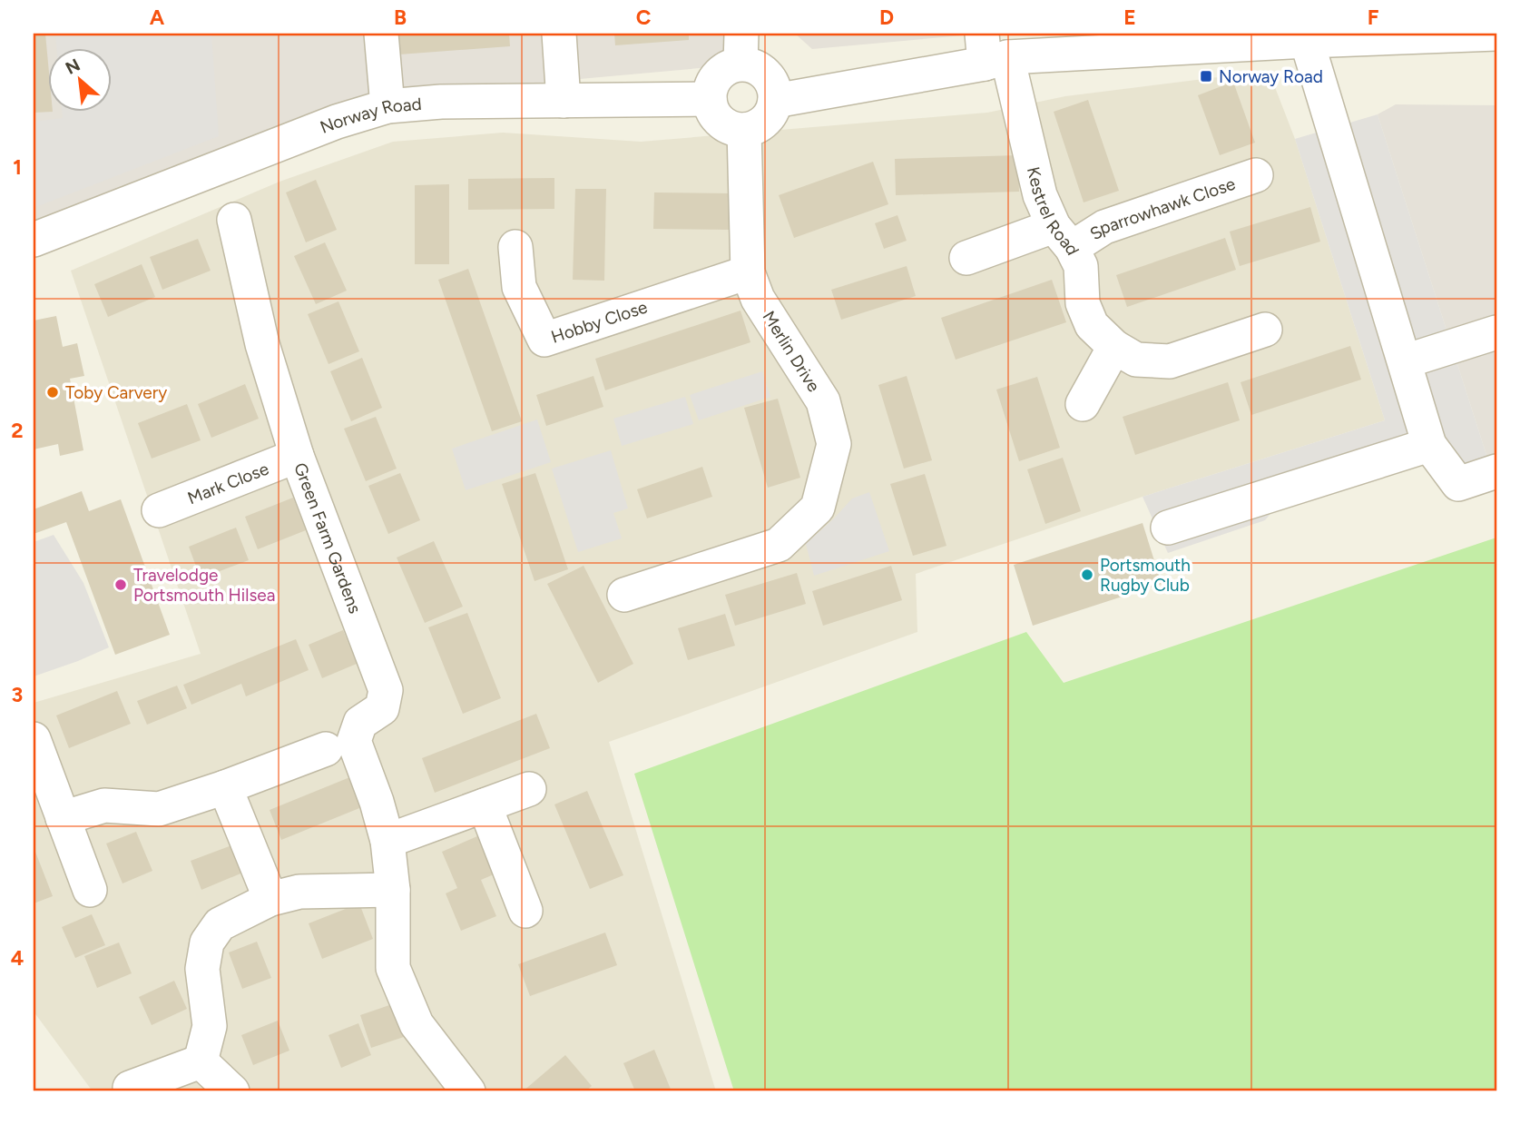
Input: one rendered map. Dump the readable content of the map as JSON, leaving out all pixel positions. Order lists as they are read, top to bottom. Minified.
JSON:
{"streets":{"street":["Norway Road","Kestrel Road","Sparrowhawk Close","Hobby Close","Merlin Drive","Mark Close","Green Farm Gardens"]},"crossings":[["Norway Road","Merlin Drive"],["Kestrel Road","Sparrowhawk Close"],["Hobby Close","Merlin Drive"],["Mark Close","Green Farm Gardens"]],"places":{"transit":["Norway Road"],"other":["Toby Carvery","Portsmouth Rugby Club","Travelodge Portsmouth Hilsea"]},"north":"top left","grid":{"columns":["A","B","C","D","E","F"],"rows":["1","2","3","4"]}}
